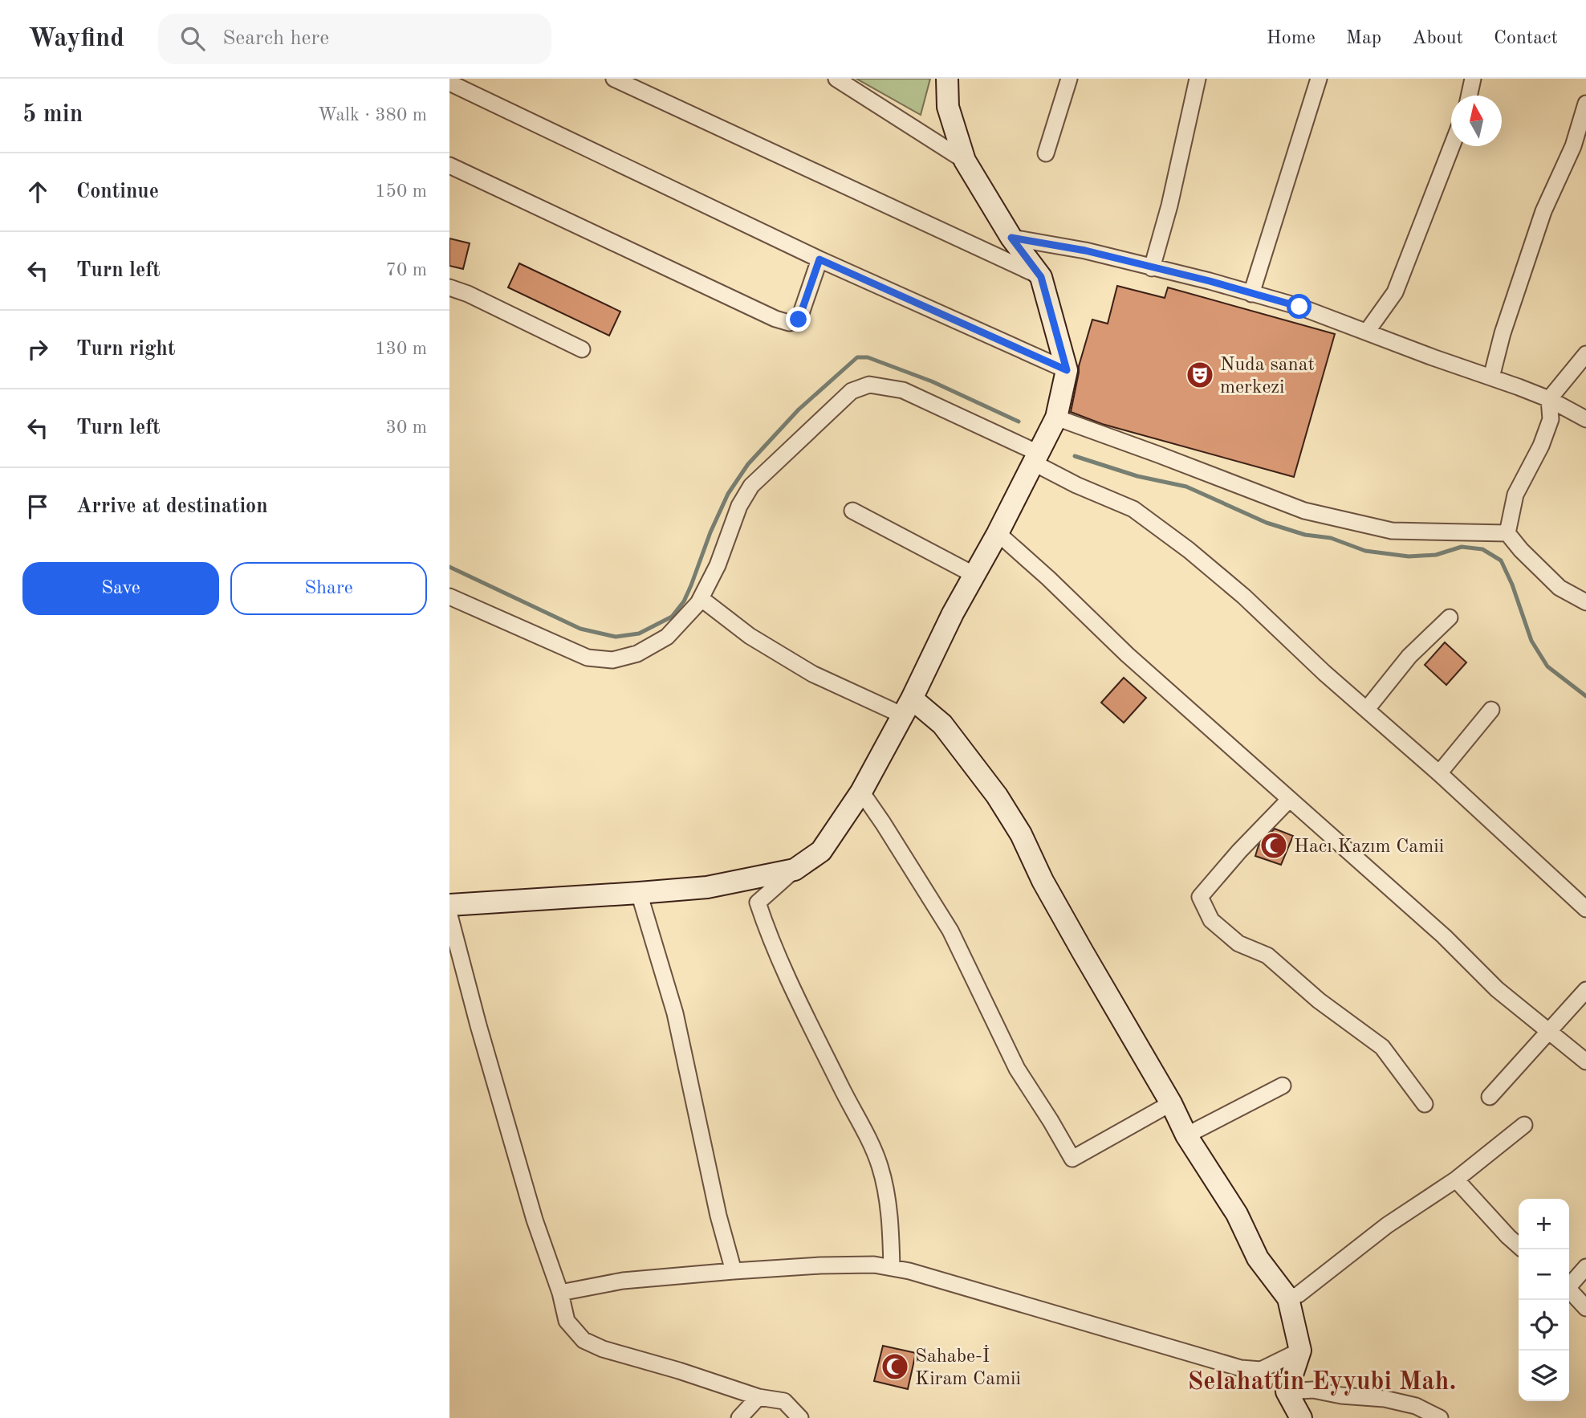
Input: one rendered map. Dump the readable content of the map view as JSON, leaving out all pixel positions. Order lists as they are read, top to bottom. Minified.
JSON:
{"districts":["Selahattin Eyyubi Mah."],"places":{"theatre":["Nuda sanat merkezi"],"mosque":["Hacı Kazım Camii","Sahabe-İ Kiram Camii"]},"north":"top","page":{"header":"Wayfind","search":"Search here","nav":["Home","Map","About","Contact"],"heading":["5 min","Walk · 380 m"],"list":[["Continue","150 m"],["Turn left","70 m"],["Turn right","130 m"],["Turn left","30 m"],"Arrive at destination"],"buttons":["Save","Share"],"map_buttons":["+","−"]}}
